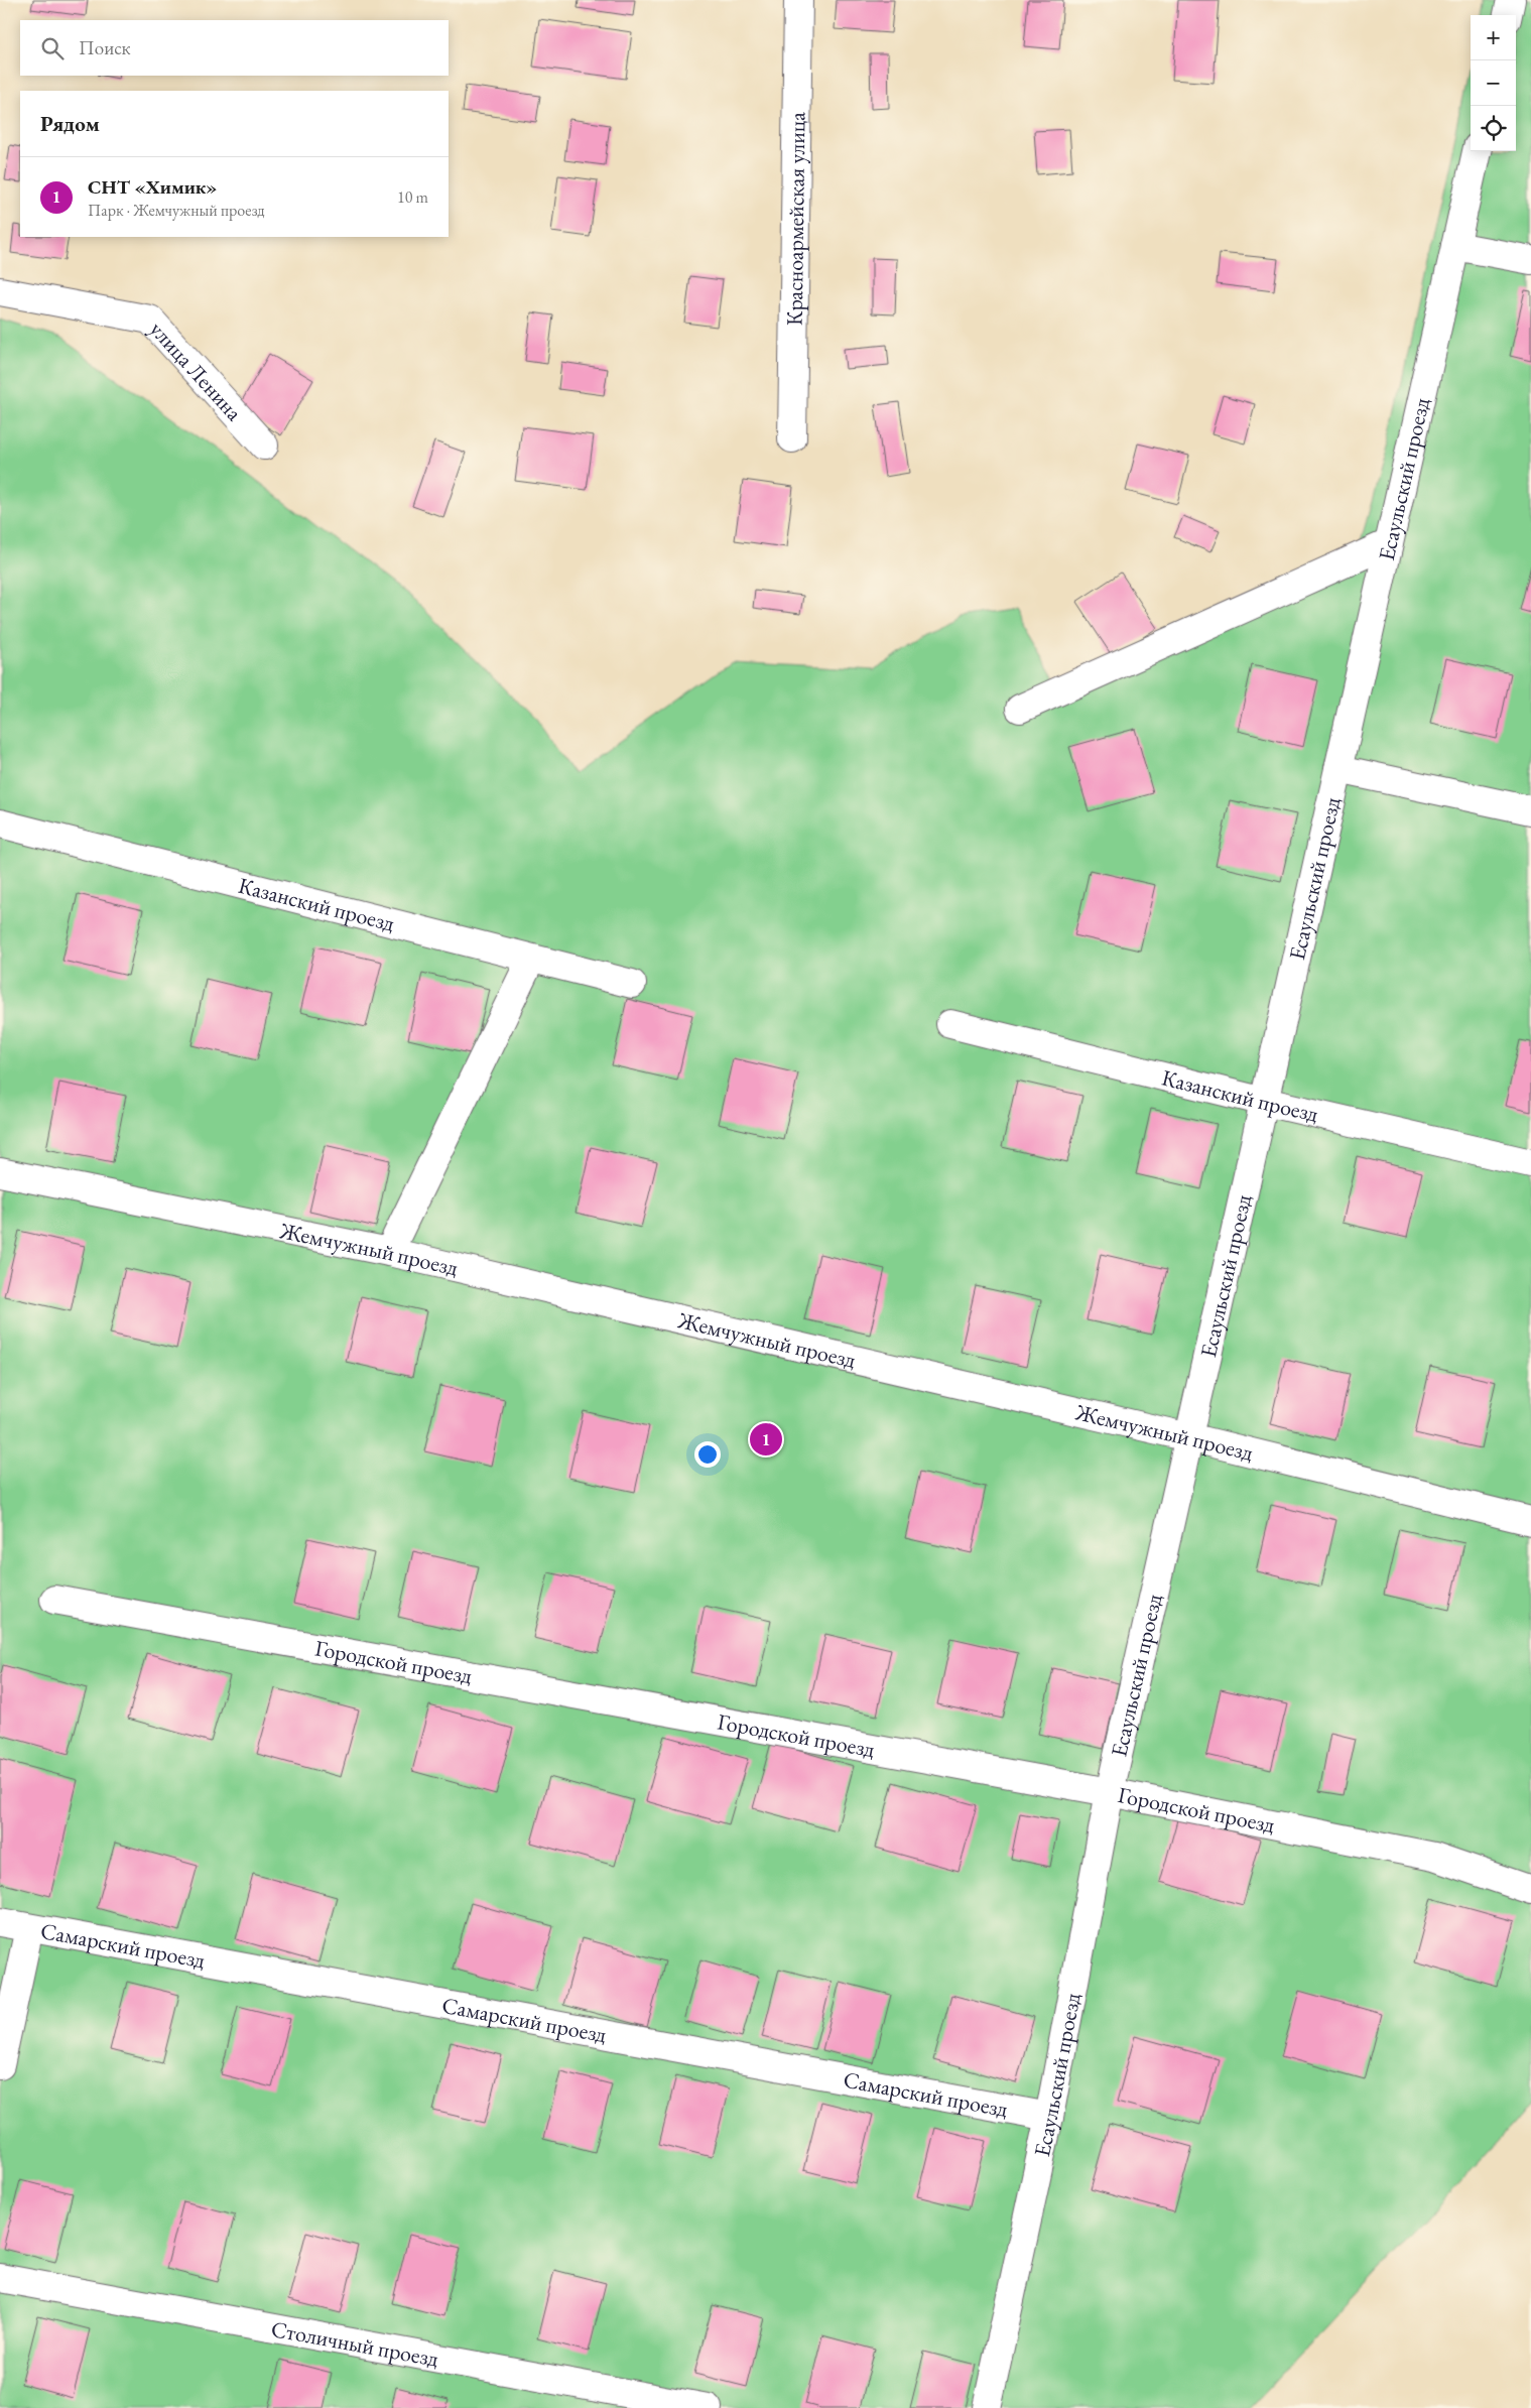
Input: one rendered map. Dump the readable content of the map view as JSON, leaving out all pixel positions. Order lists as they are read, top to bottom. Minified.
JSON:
{"streets":{"street":["Красноармейская улица","улица Ленина","Есаульский проезд","Казанский проезд","Жемчужный проезд","Городской проезд","Самарский проезд","Столичный проезд"]},"crossings":[["Есаульский проезд","Казанский проезд"],["Есаульский проезд","Жемчужный проезд"],["Есаульский проезд","Городской проезд"],["Есаульский проезд","Самарский проезд"]],"page":{"map_buttons":["+","−"],"search":"Поиск","heading":"Рядом","list":[{"mark":"1","name":"СНТ «Химик»","note":"Парк · Жемчужный проезд","value":"10 m"}],"pins":"1"}}
